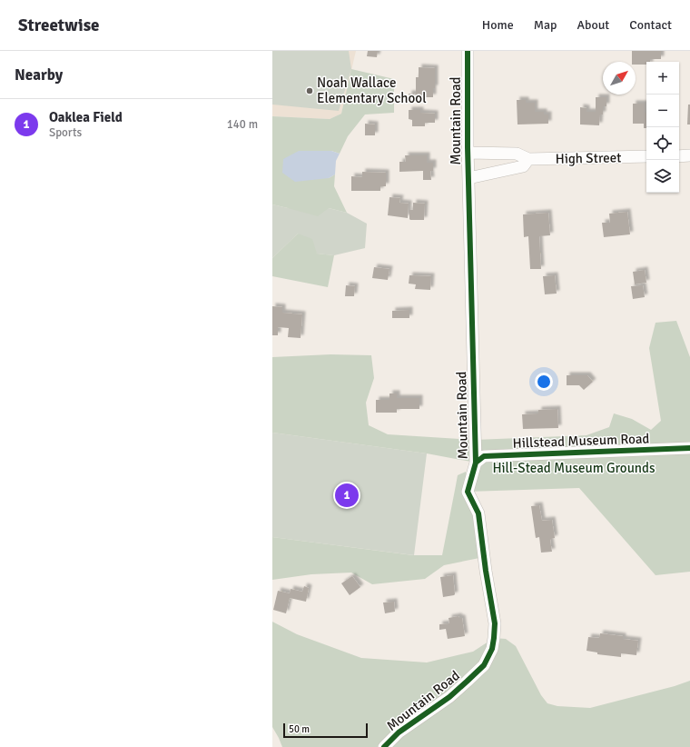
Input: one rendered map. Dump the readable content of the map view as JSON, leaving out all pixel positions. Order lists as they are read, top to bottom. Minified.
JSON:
{"streets":{"street":["Mountain Road","High Street","Hillstead Museum Road"]},"crossings":[["Mountain Road","High Street"],["Mountain Road","Hillstead Museum Road"]],"parks":["Hill-Stead Museum Grounds"],"places":["Noah Wallace Elementary School"],"scale_bar":"50 m","north":"top right","page":{"header":"Streetwise","nav":["Home","Map","About","Contact"],"heading":"Nearby","map_buttons":["+","−"],"list":[{"mark":"1","name":"Oaklea Field","note":"Sports","value":"140 m"}],"pins":"1","scale":"50 m"}}
